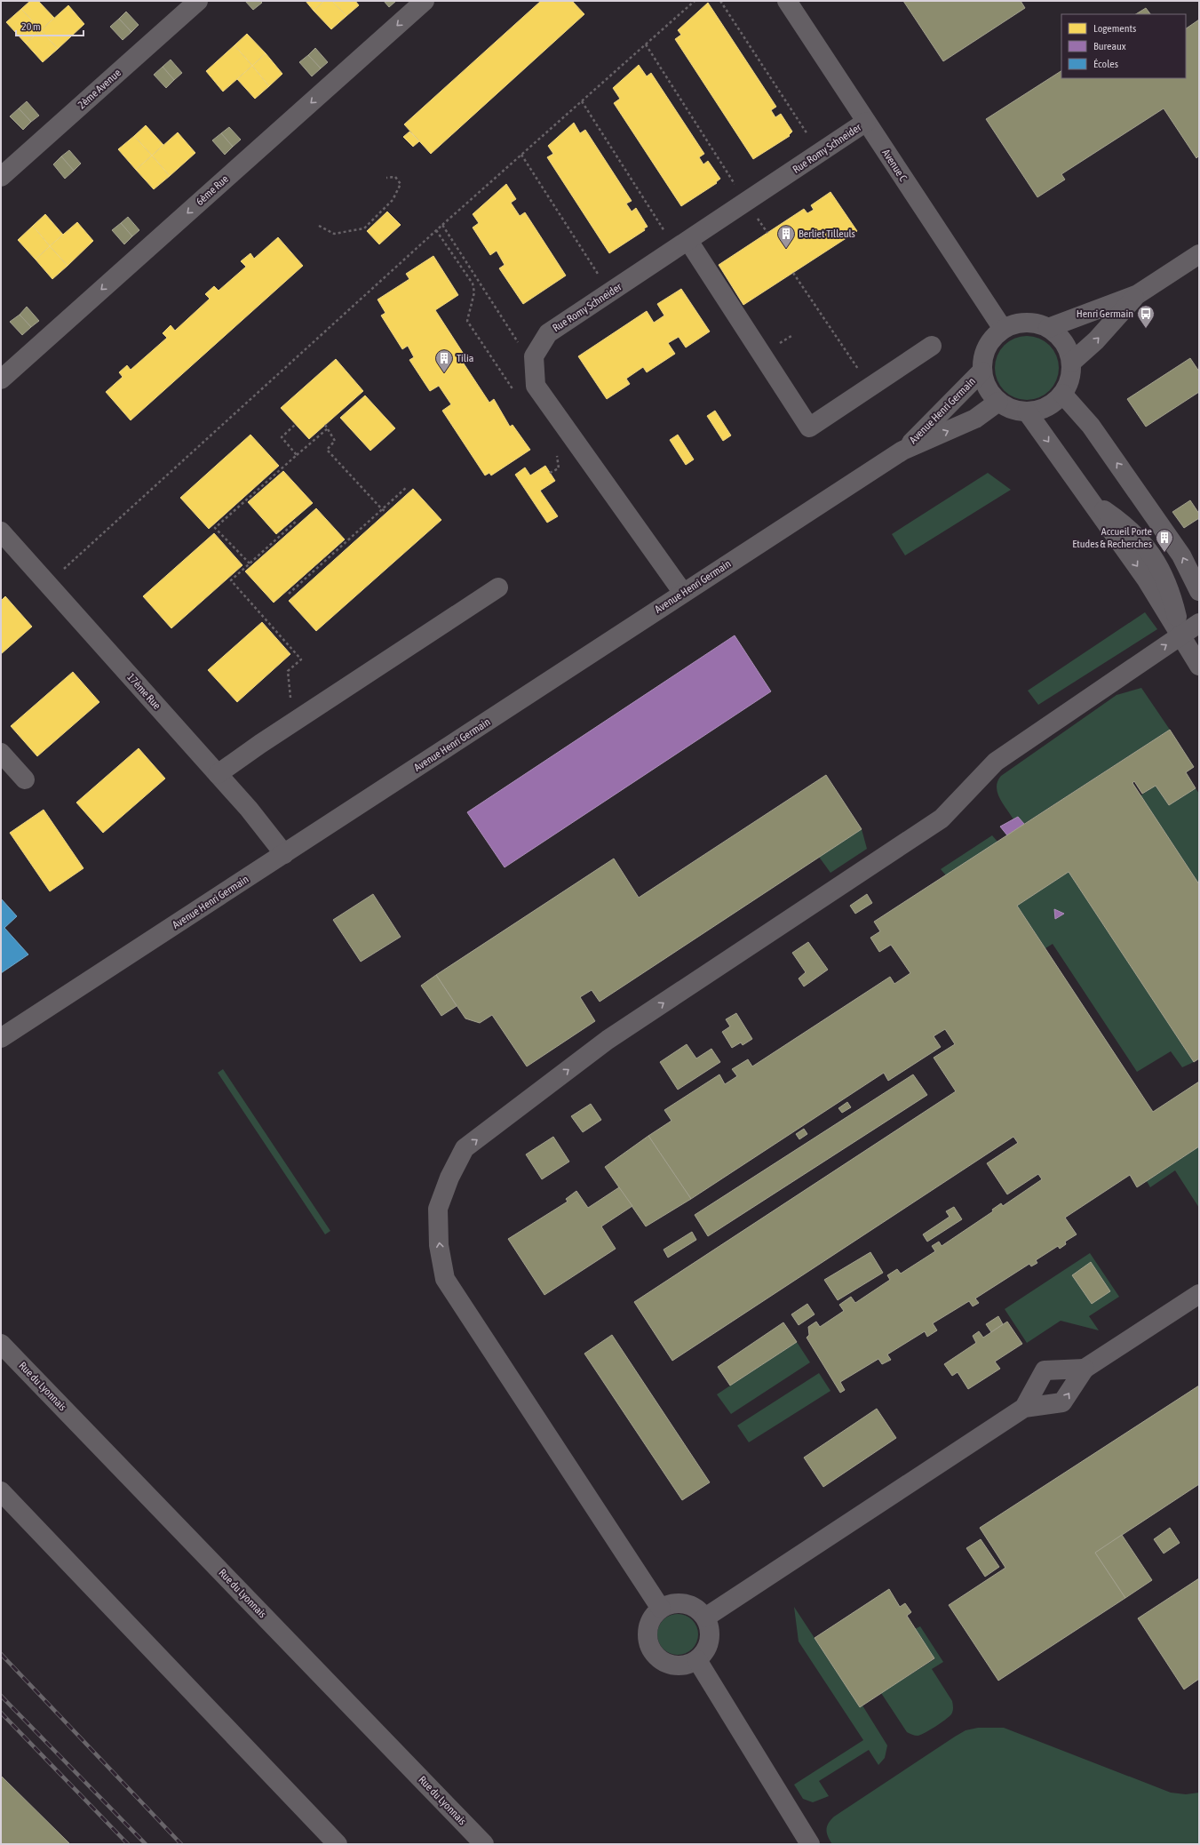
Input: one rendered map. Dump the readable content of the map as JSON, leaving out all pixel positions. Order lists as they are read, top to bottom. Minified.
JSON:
{"streets":{"street":["2ème Avenue","Rue Romy Schneider","Avenue C","6ème Rue","Avenue Henri Germain","17ème Rue","Rue du Lyonnais"]},"crossings":[["Rue Romy Schneider","Avenue C"],["Avenue C","Avenue Henri Germain"],["Avenue Henri Germain","17ème Rue"]],"one_way":["6ème Rue"],"places":{"building":["Berliet Tilleuls","Tilia","Accueil Porte Etudes & Recherches"],"bus stop":["Henri Germain"]},"legend":["Logements","Bureaux","Écoles"],"scale_bar":"20 m"}
